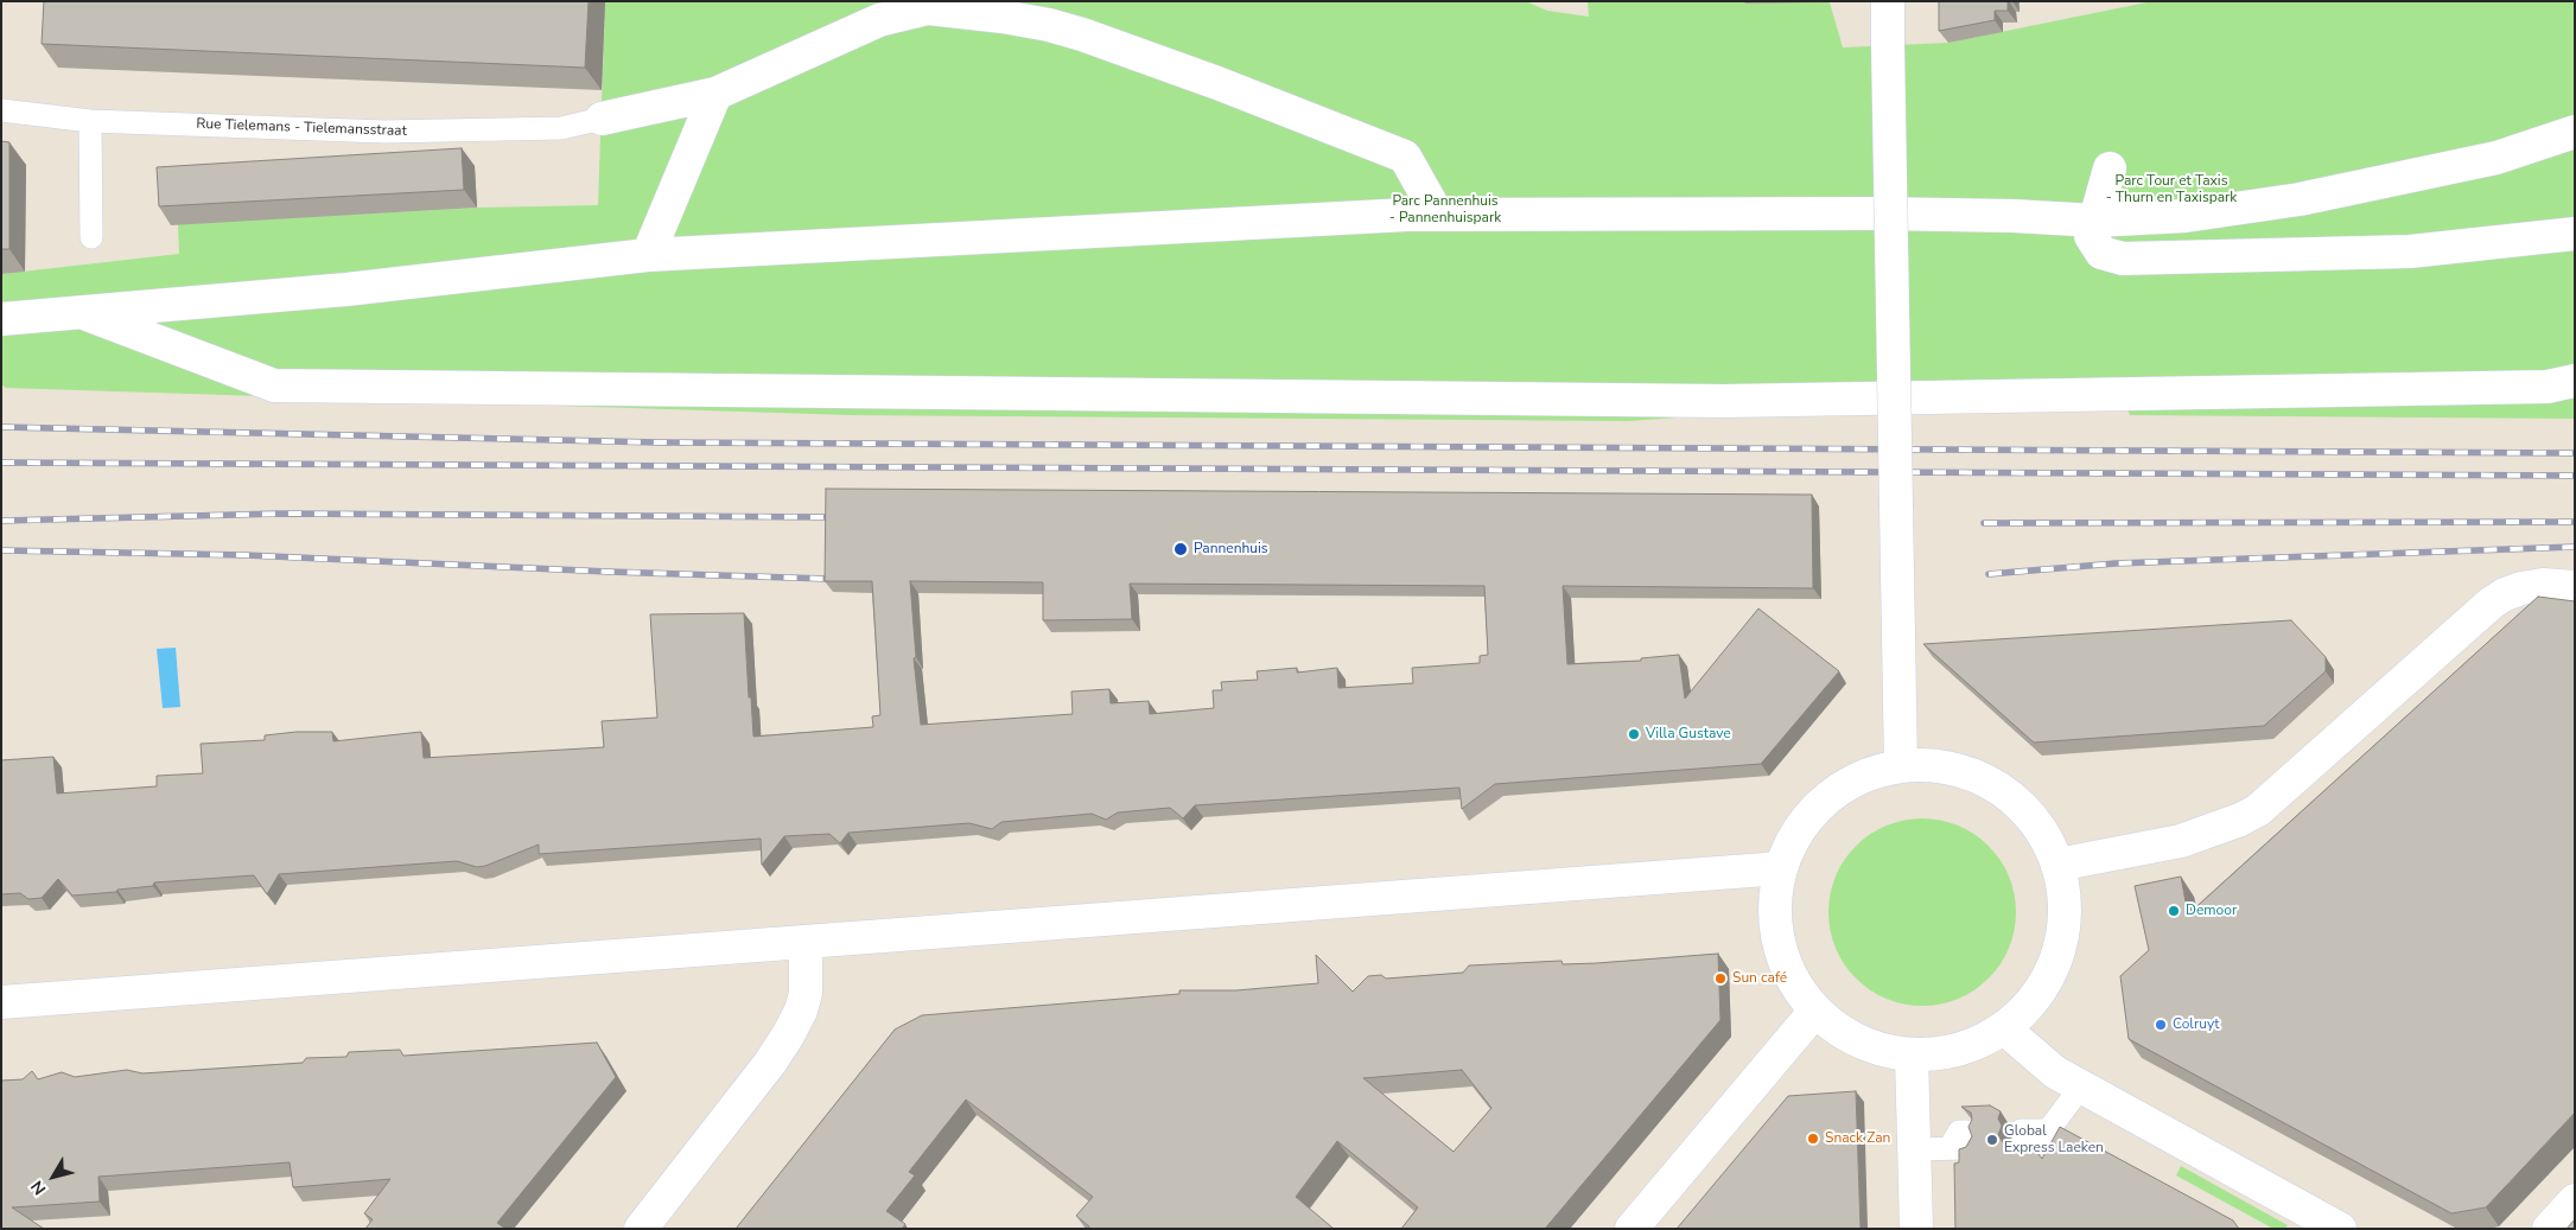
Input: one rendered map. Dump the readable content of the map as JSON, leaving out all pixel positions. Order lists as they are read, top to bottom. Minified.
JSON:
{"streets":{"lane":["Rue Tielemans - Tielemansstraat"]},"parks":["Parc Tour et Taxis - Thurn en Taxispark","Parc Pannenhuis - Pannenhuispark"],"places":["Pannenhuis","Villa Gustave","Demoor","Sun café","Colruyt","Snack Zan","Global Express Laeken"],"north":"bottom left"}
